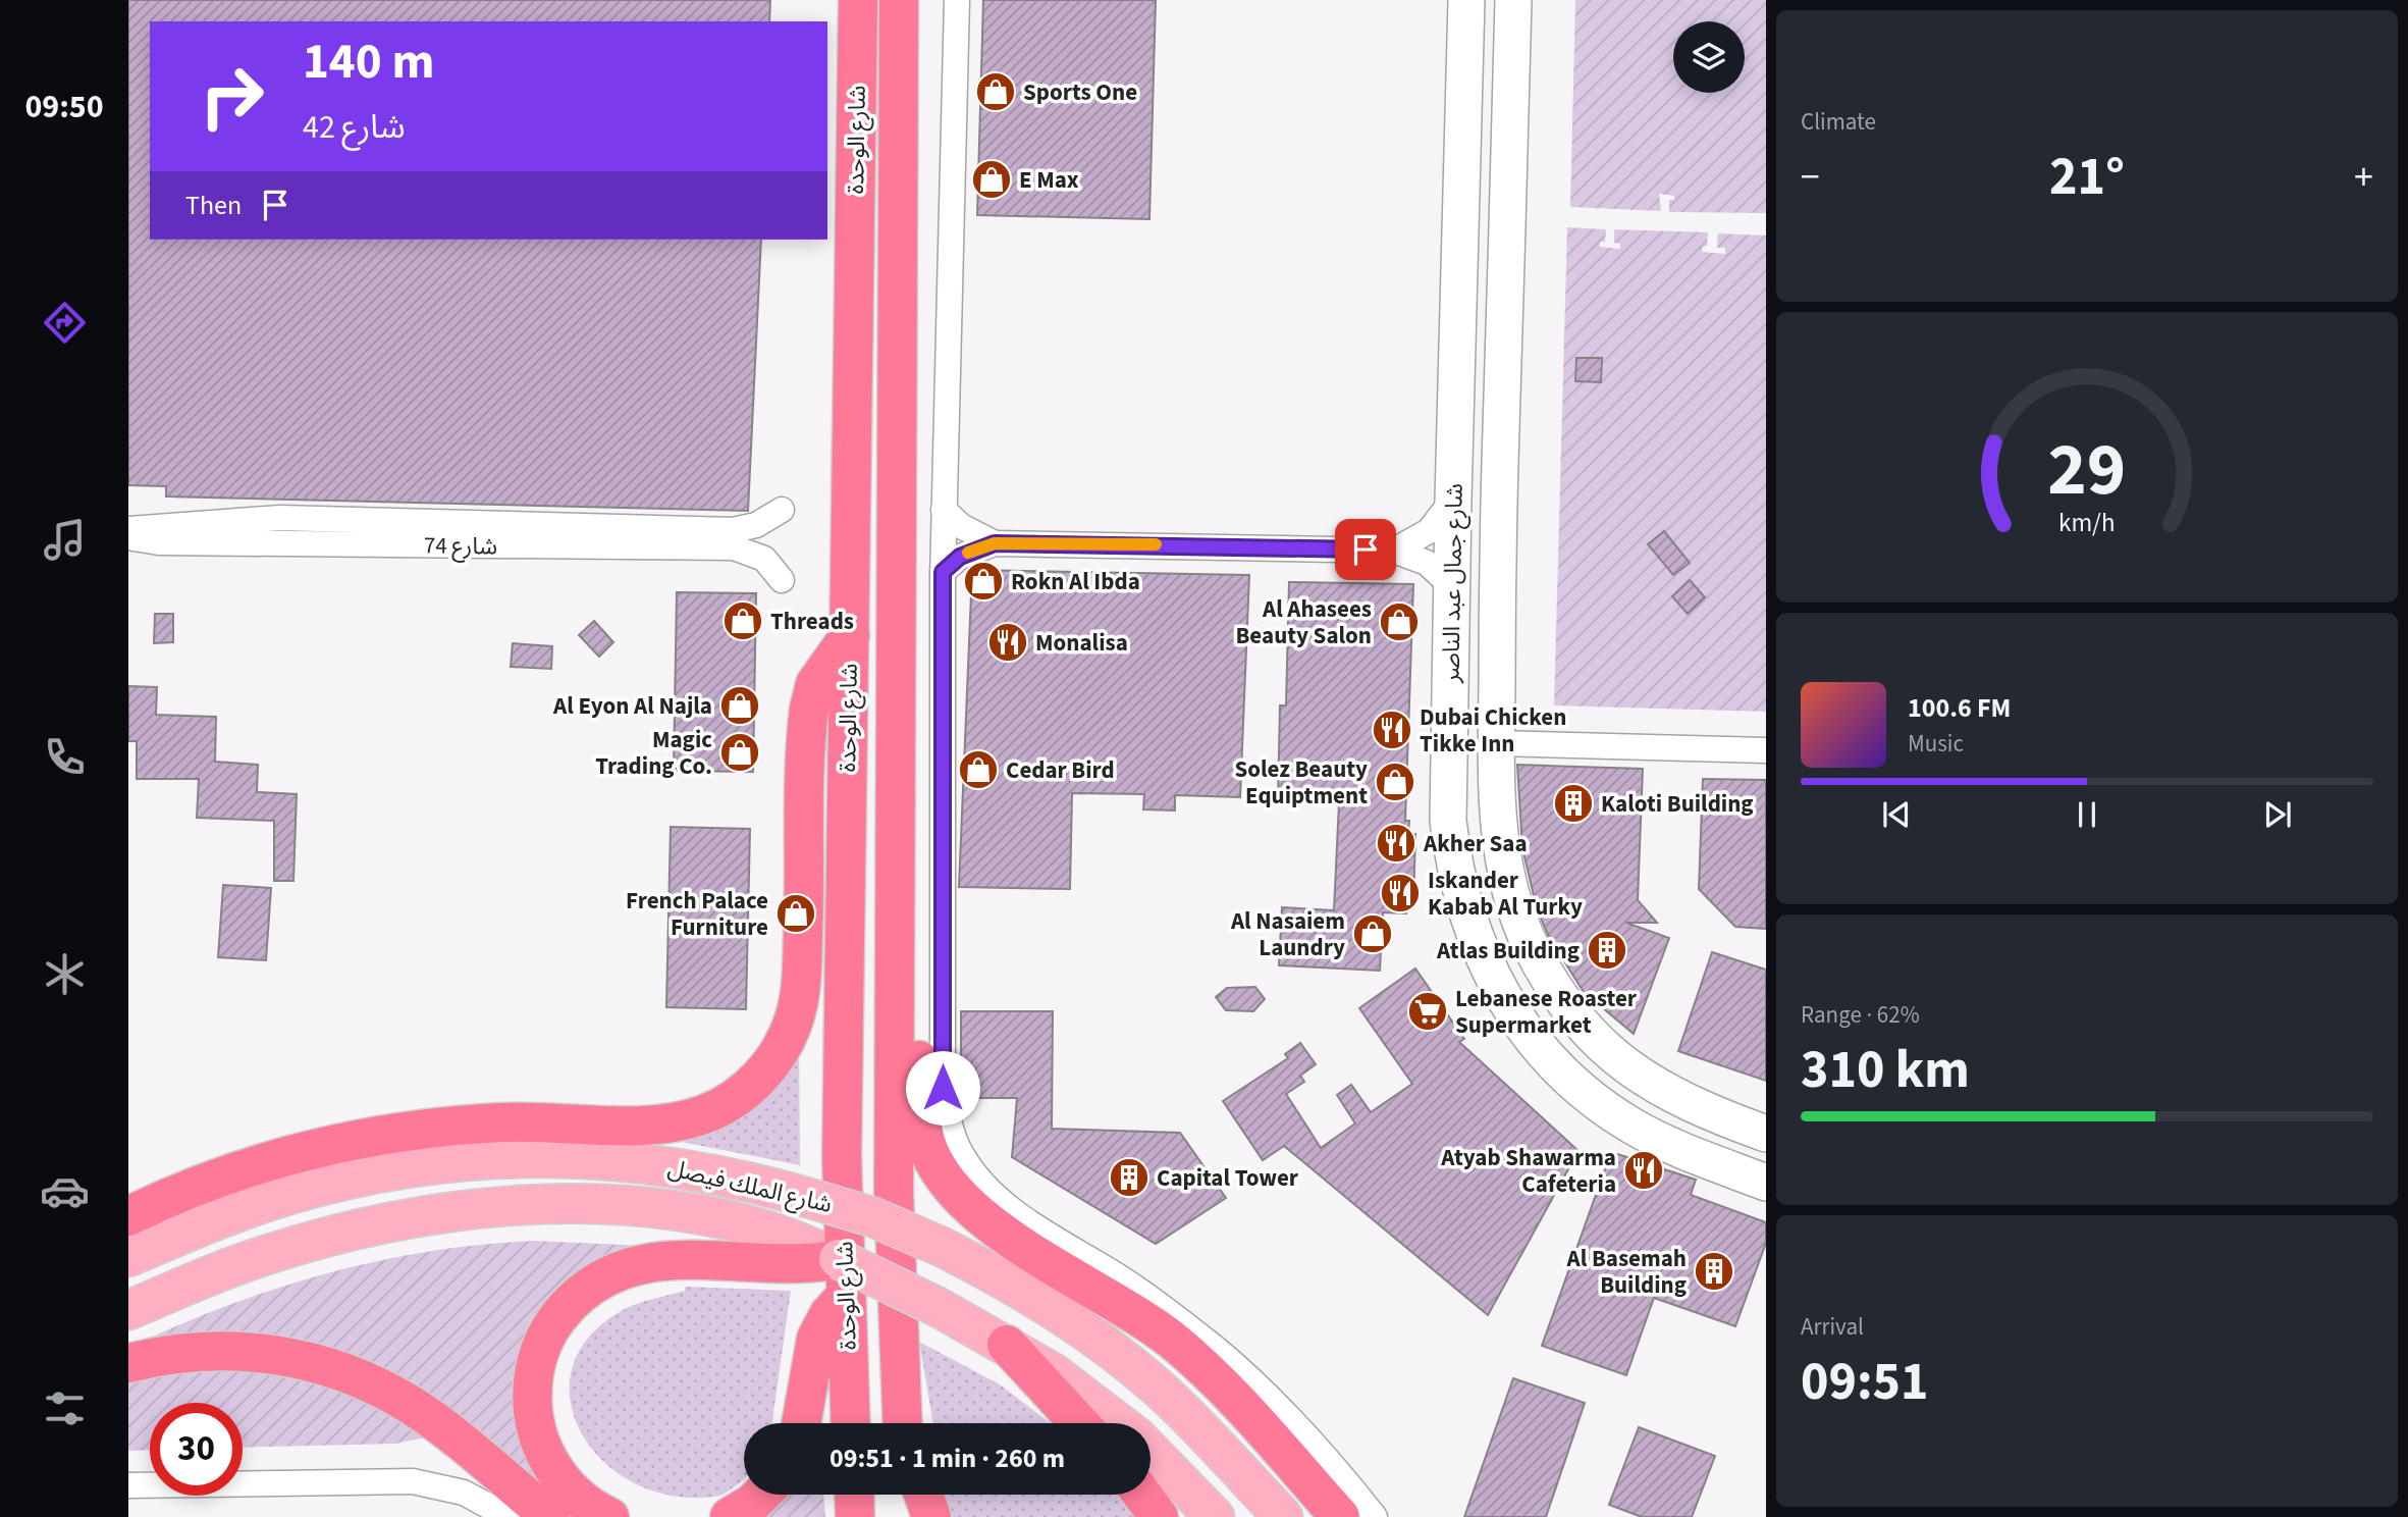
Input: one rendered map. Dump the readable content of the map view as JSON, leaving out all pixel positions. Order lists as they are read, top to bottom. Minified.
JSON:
{"streets":{"highway":["شارع الوحدة"],"main road":["شارع الملك فيصل"],"street":["شارع 74","شارع جمال عبد الناصر"]},"crossings":[["شارع الوحدة","شارع الملك فيصل"]],"places":{"shop":["Sports One","E Max","Rokn Al Ibda","Threads","Al Ahasees Beauty Salon","Al Eyon Al Najla","Magic Trading Co.","Cedar Bird","Solez Beauty Equiptment","French Palace Furniture","Al Nasaiem Laundry"],"restaurant":["Monalisa","Dubai Chicken Tikke Inn","Akher Saa","Iskander Kabab Al Turky","Atyab Shawarma Cafeteria"],"building":["Kaloti Building","Atlas Building","Capital Tower","Al Basemah Building"],"supermarket":["Lebanese Roaster Supermarket"]},"page":{"tabs":"09:50","tile":["Climate",["Range · 62%","310 km"],["Arrival","09:51"]],"turn":["140 m","شارع 42"],"heat":["−","21°","+"],"then":"Then","song":["100.6 FM","Music"],"limit":"30","trip":"09:51 · 1 min · 260 m","gauge":["29","km/h"]}}
